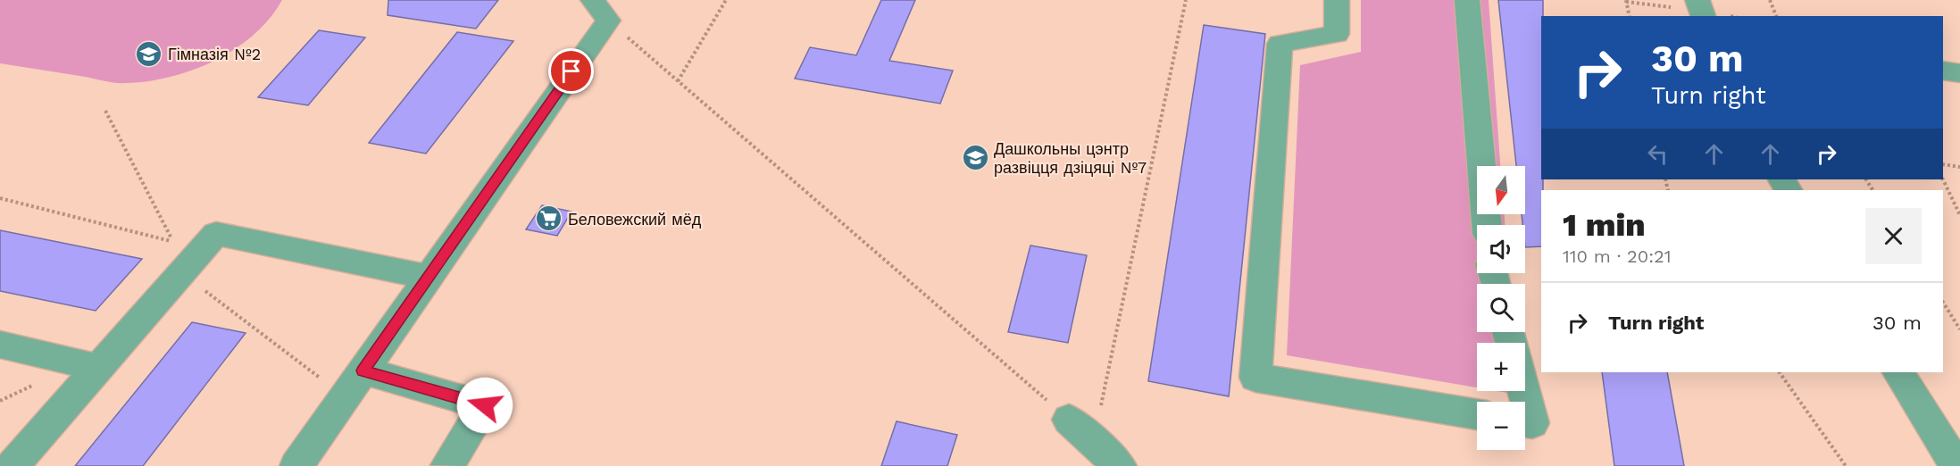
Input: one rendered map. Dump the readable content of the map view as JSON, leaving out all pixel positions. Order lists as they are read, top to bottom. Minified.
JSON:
{"places":{"school or university":["Гімназія №2","Дашкольны цэнтр развіцця дзіцяці №7"],"supermarket":["Беловежский мёд"]},"north":"bottom","page":{"turn":["30 m","Turn right"],"map_buttons":["+","−"],"heading":["1 min","110 m · 20:21"],"list":[{"name":"Turn right","value":"30 m"}]}}
